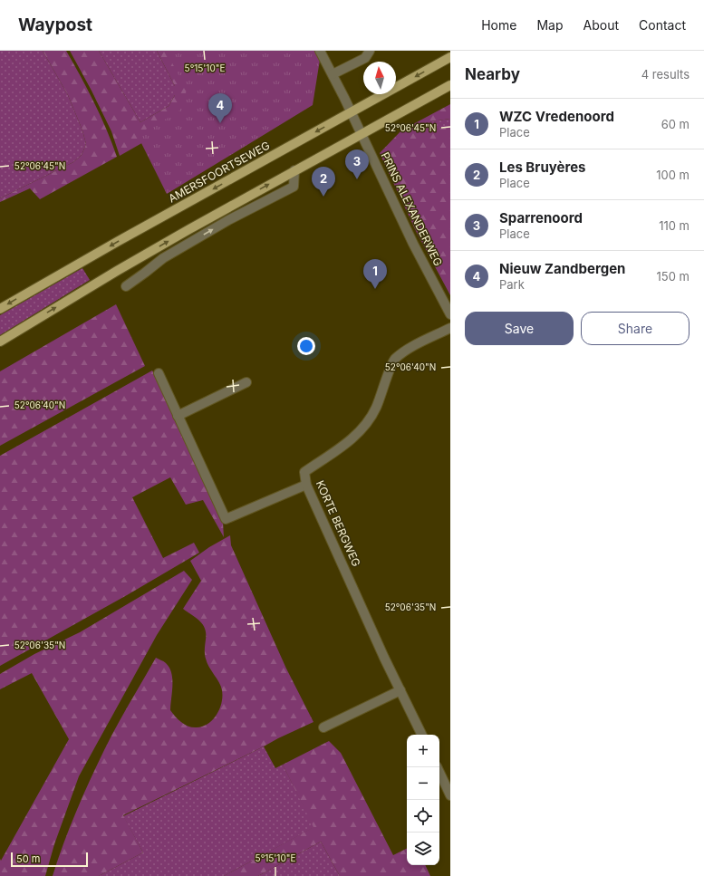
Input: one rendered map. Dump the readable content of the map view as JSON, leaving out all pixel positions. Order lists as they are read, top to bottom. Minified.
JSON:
{"streets":{"main road":["AMERSFOORTSEWEG"],"street":["PRINS ALEXANDERWEG","KORTE BERGWEG"]},"crossings":[["AMERSFOORTSEWEG","PRINS ALEXANDERWEG"]],"scale_bar":"50 m","north":"top","page":{"header":"Waypost","nav":["Home","Map","About","Contact"],"heading":["Nearby","4 results"],"pins":["4","3","2","1"],"list":[{"mark":"1","name":"WZC Vredenoord","note":"Place","value":"60 m"},{"mark":"2","name":"Les Bruyères","note":"Place","value":"100 m"},{"mark":"3","name":"Sparrenoord","note":"Place","value":"110 m"},{"mark":"4","name":"Nieuw Zandbergen","note":"Park","value":"150 m"}],"buttons":["Save","Share"],"map_buttons":["+","−"],"scale":"50 m"},"coordinates":["5°15'10\"E","52°06'45\"N","52°06'40\"N","52°06'35\"N"]}
